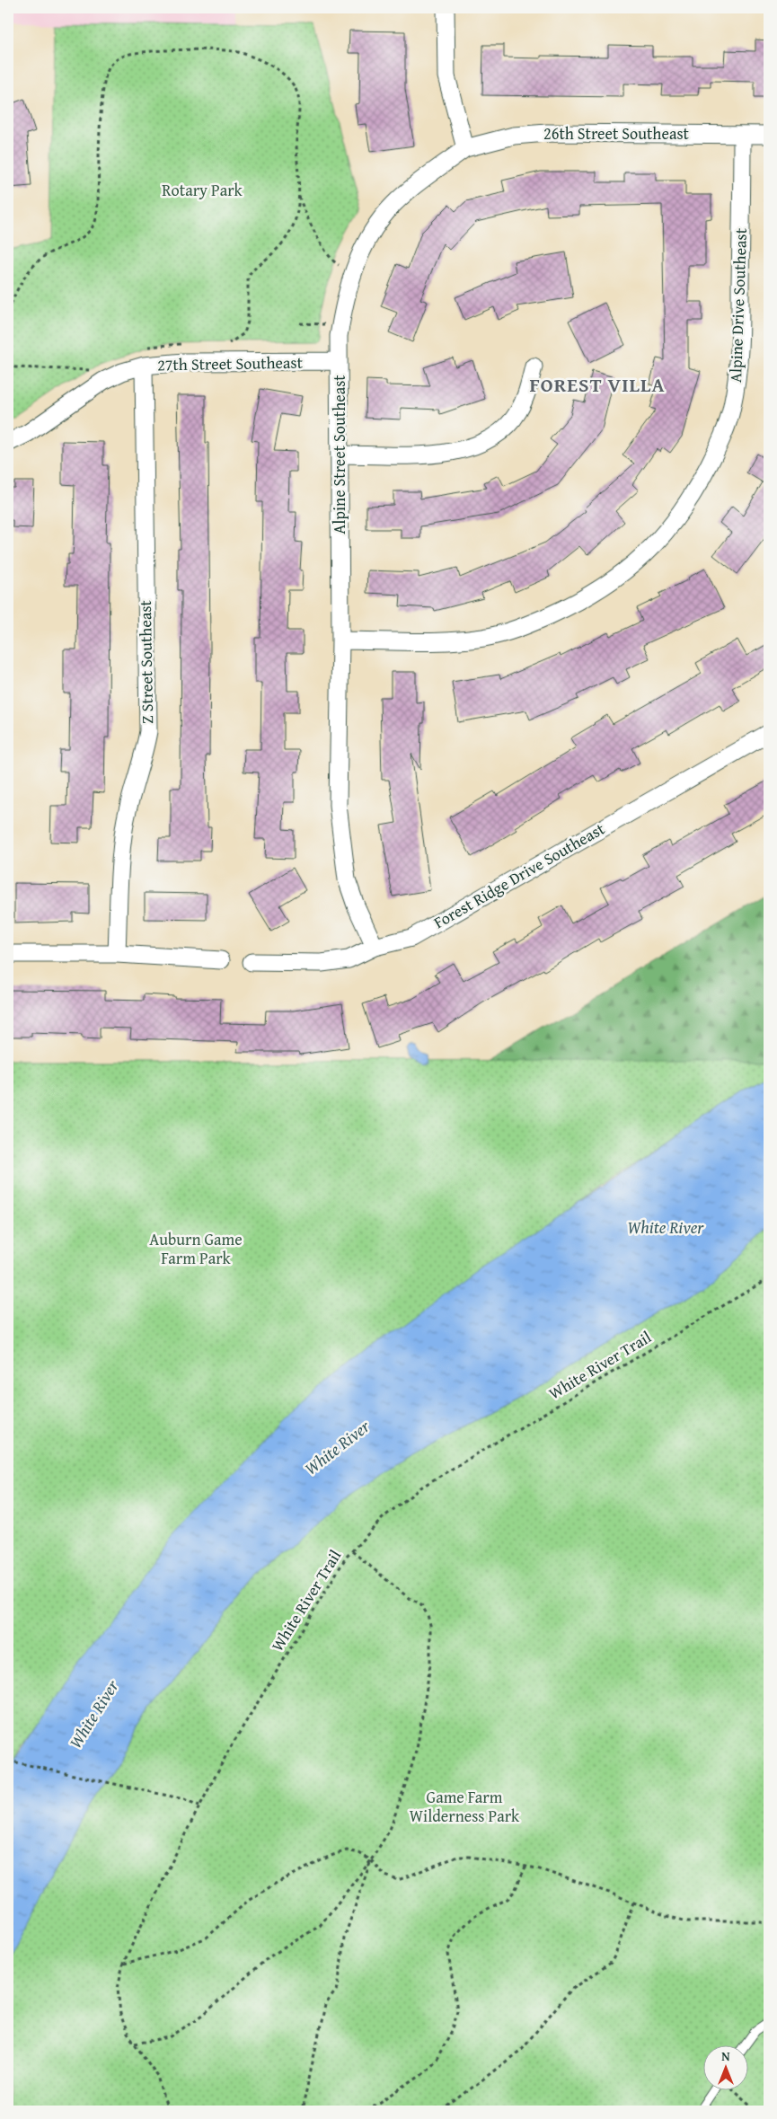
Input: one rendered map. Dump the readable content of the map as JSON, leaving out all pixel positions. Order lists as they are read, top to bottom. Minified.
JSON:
{"streets":{"street":["26th Street Southeast","Alpine Drive Southeast","27th Street Southeast","Alpine Street Southeast","Z Street Southeast","Forest Ridge Drive Southeast"],"path":["White River Trail"]},"crossings":[["26th Street Southeast","Alpine Drive Southeast"],["26th Street Southeast","Alpine Street Southeast"],["Alpine Drive Southeast","Alpine Street Southeast"],["27th Street Southeast","Alpine Street Southeast"],["27th Street Southeast","Z Street Southeast"],["Alpine Street Southeast","Forest Ridge Drive Southeast"]],"districts":["FOREST VILLA"],"water":["White River"],"parks":["Rotary Park","Auburn Game Farm Park","Game Farm Wilderness Park"],"north":"top"}
